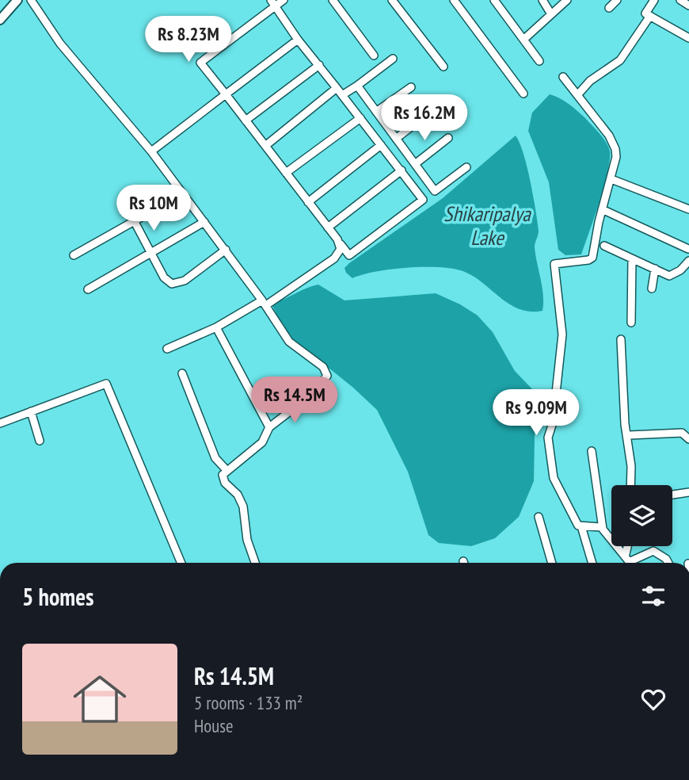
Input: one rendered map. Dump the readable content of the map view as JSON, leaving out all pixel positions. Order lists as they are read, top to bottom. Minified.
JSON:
{"water":["Shikaripalya Lake"],"page":{"price":["Rs 8.23M","Rs 16.2M","Rs 10M","Rs 14.5M","Rs 9.09M"],"heading":"5 homes","list":[{"name":"Rs 14.5M","note":"5 rooms · 133 m² · House"}]}}
